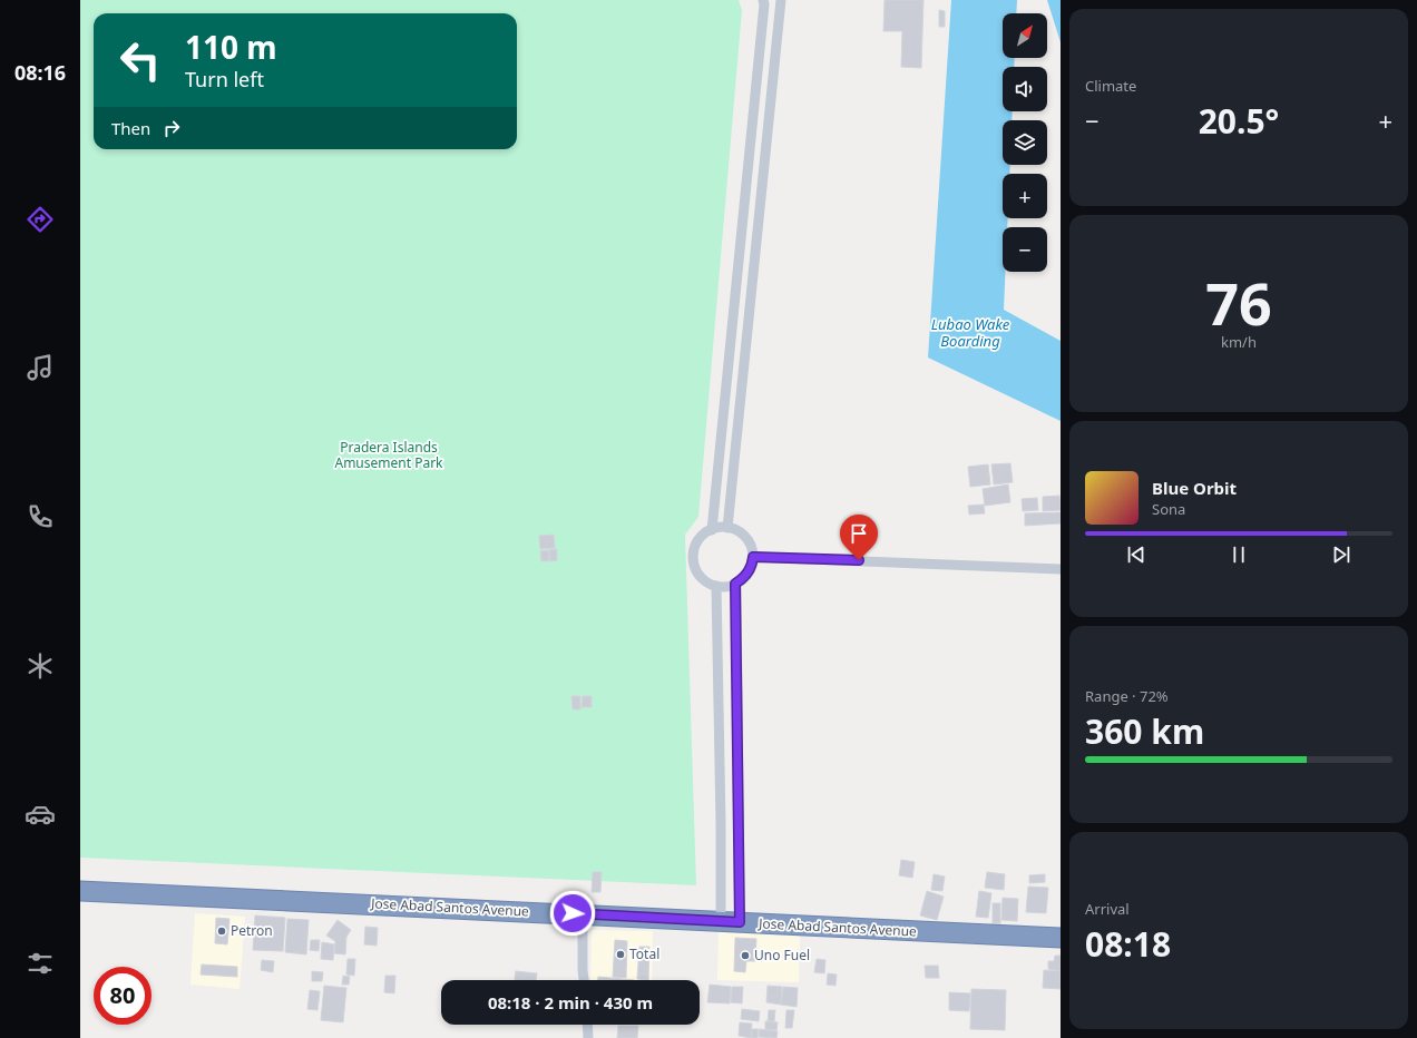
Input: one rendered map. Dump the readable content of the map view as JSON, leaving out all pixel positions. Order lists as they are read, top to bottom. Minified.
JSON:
{"streets":{"highway":["Jose Abad Santos Avenue"]},"water":["Lubao Wake Boarding"],"parks":["Pradera Islands Amusement Park"],"places":["Petron","Total","Uno Fuel"],"north":"top right","page":{"tabs":"08:16","tile":["Climate",["76","km/h"],["Range · 72%","360 km"],["Arrival","08:18"]],"map_buttons":["+","−"],"turn":["110 m","Turn left"],"heat":["−","20.5°","+"],"then":"Then","song":["Blue Orbit","Sona"],"limit":"80","trip":"08:18 · 2 min · 430 m"}}
